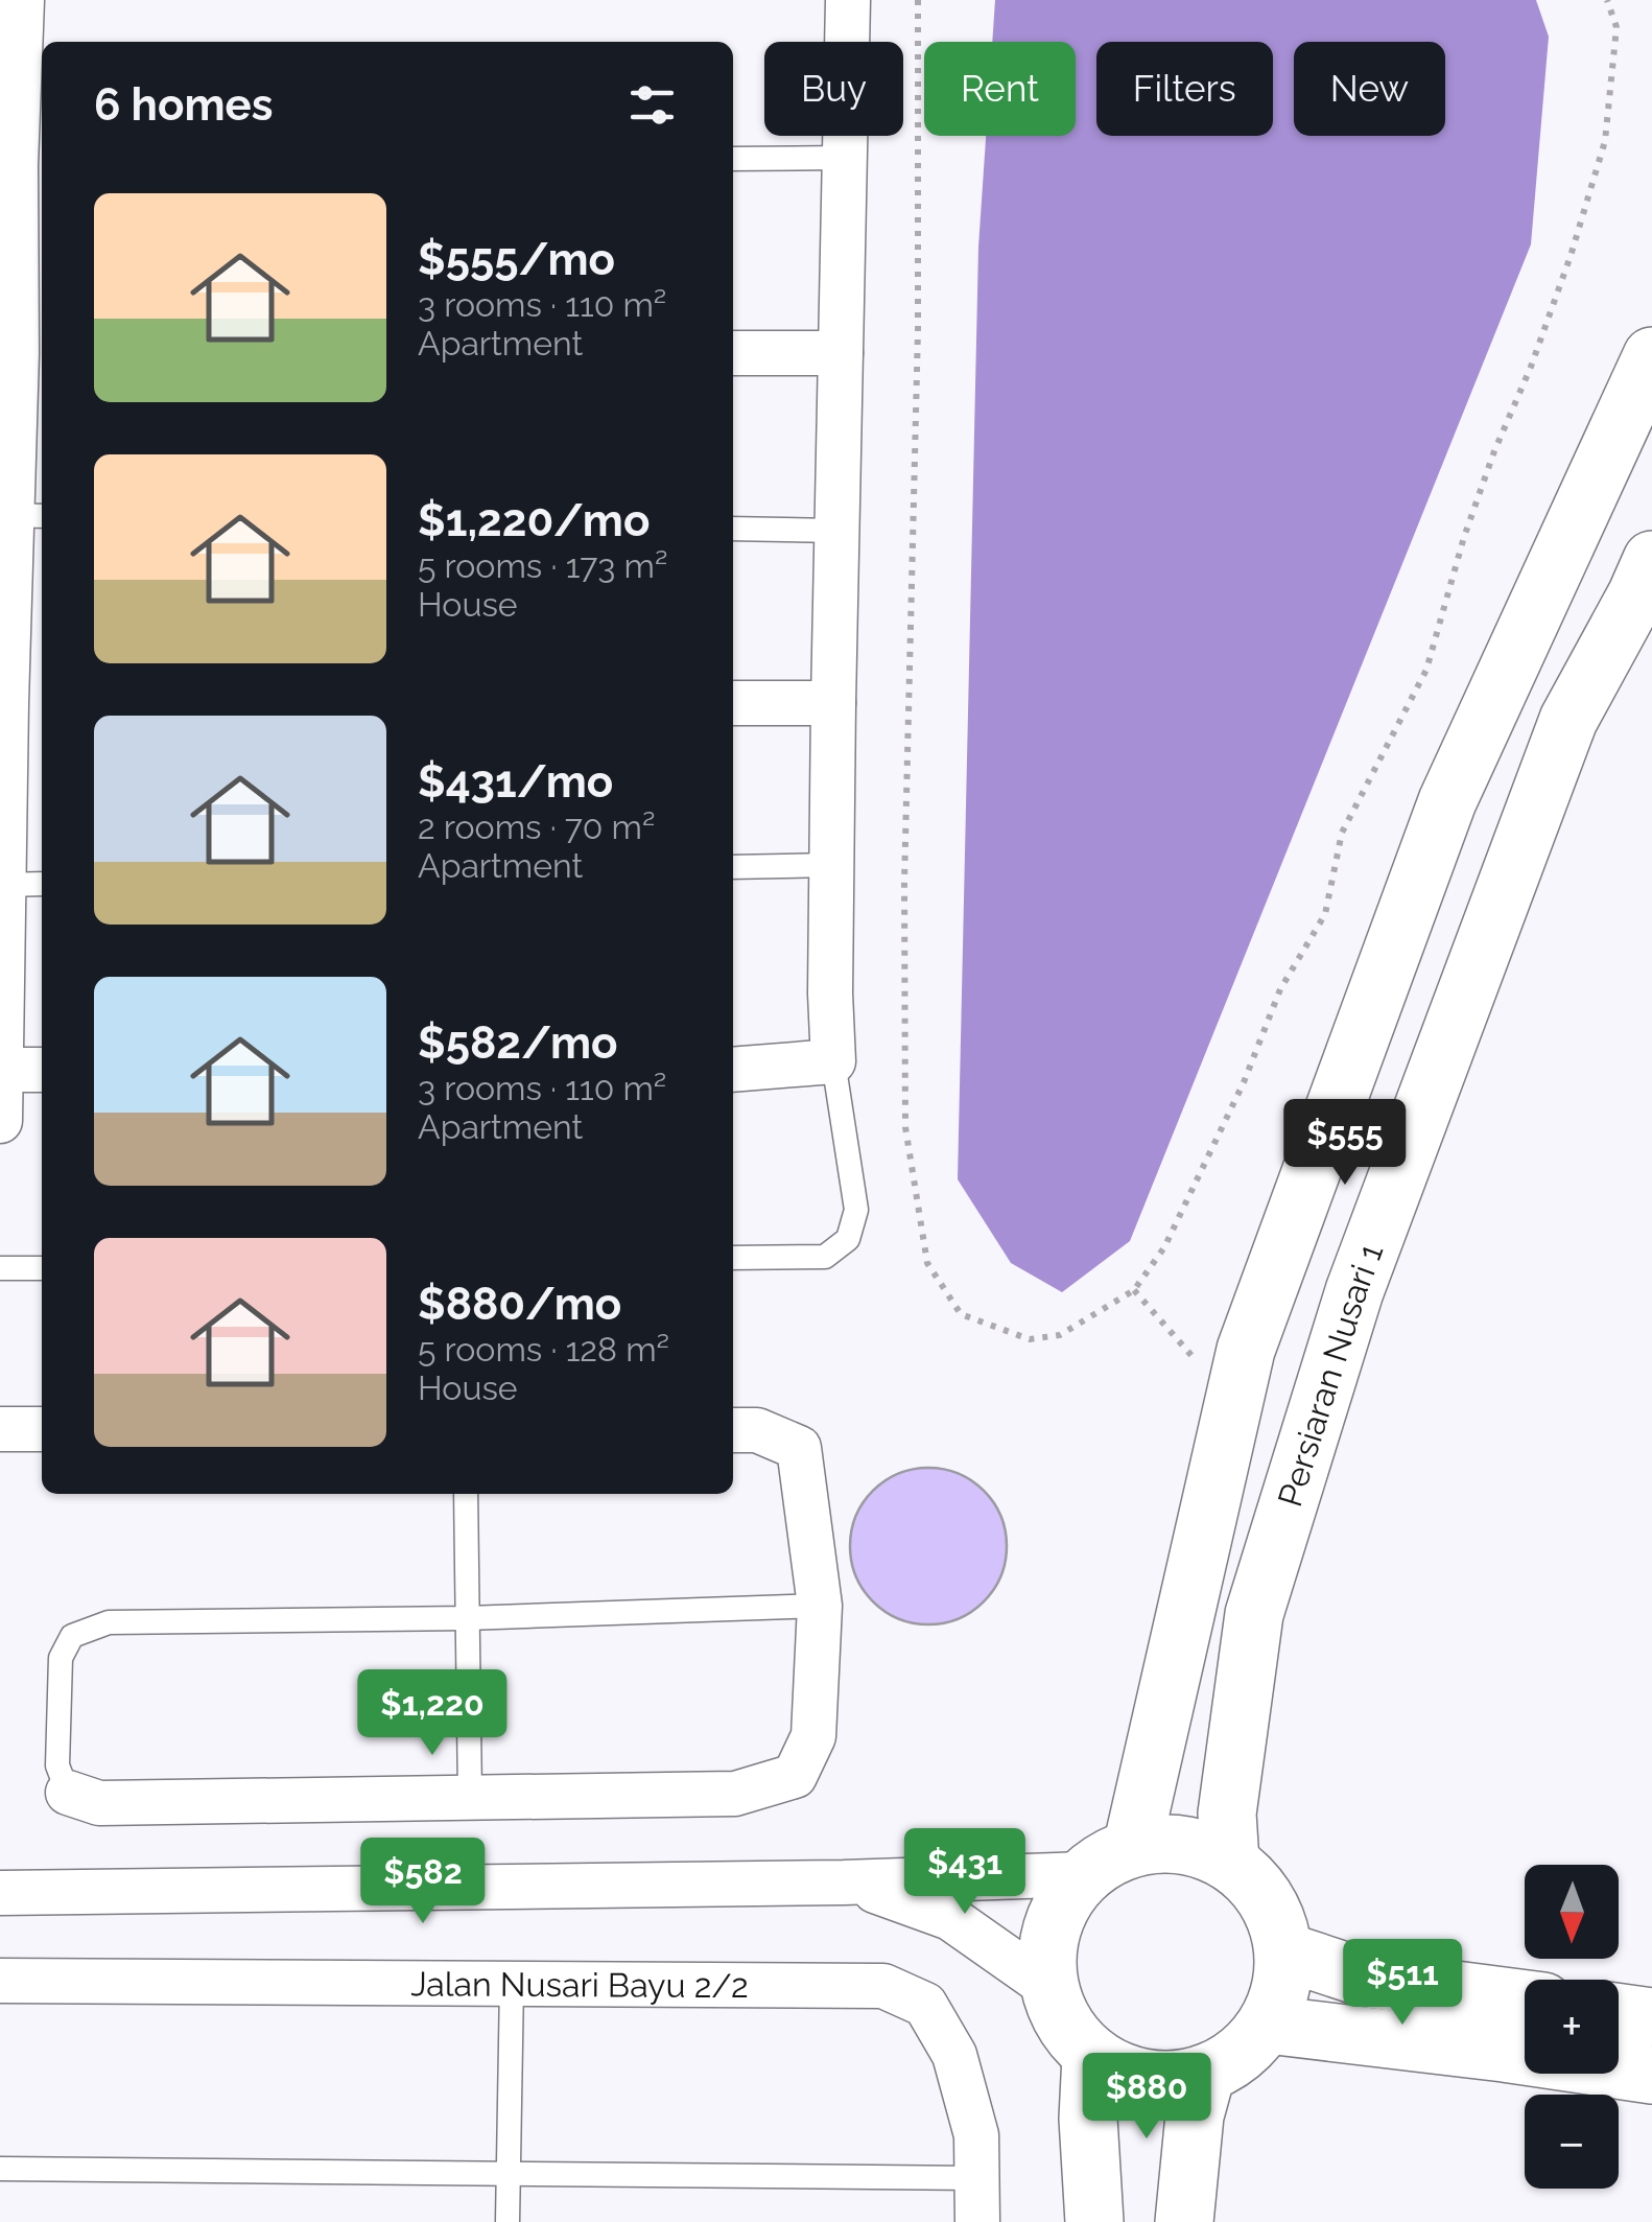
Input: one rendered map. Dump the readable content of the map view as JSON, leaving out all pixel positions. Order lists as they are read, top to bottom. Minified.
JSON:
{"streets":{"main road":["Persiaran Nusari 1"],"street":["Jalan Nusari Bayu 2/2"]},"north":"bottom","page":{"chip":["Buy","Rent","Filters","New"],"heading":"6 homes","list":[{"name":"$555/mo","note":"3 rooms · 110 m² · Apartment"},{"name":"$1,220/mo","note":"5 rooms · 173 m² · House"},{"name":"$431/mo","note":"2 rooms · 70 m² · Apartment"},{"name":"$582/mo","note":"3 rooms · 110 m² · Apartment"},{"name":"$880/mo","note":"5 rooms · 128 m² · House"}],"price":["$555","$1,220","$431","$582","$511","$880"],"map_buttons":["+","−"]}}
